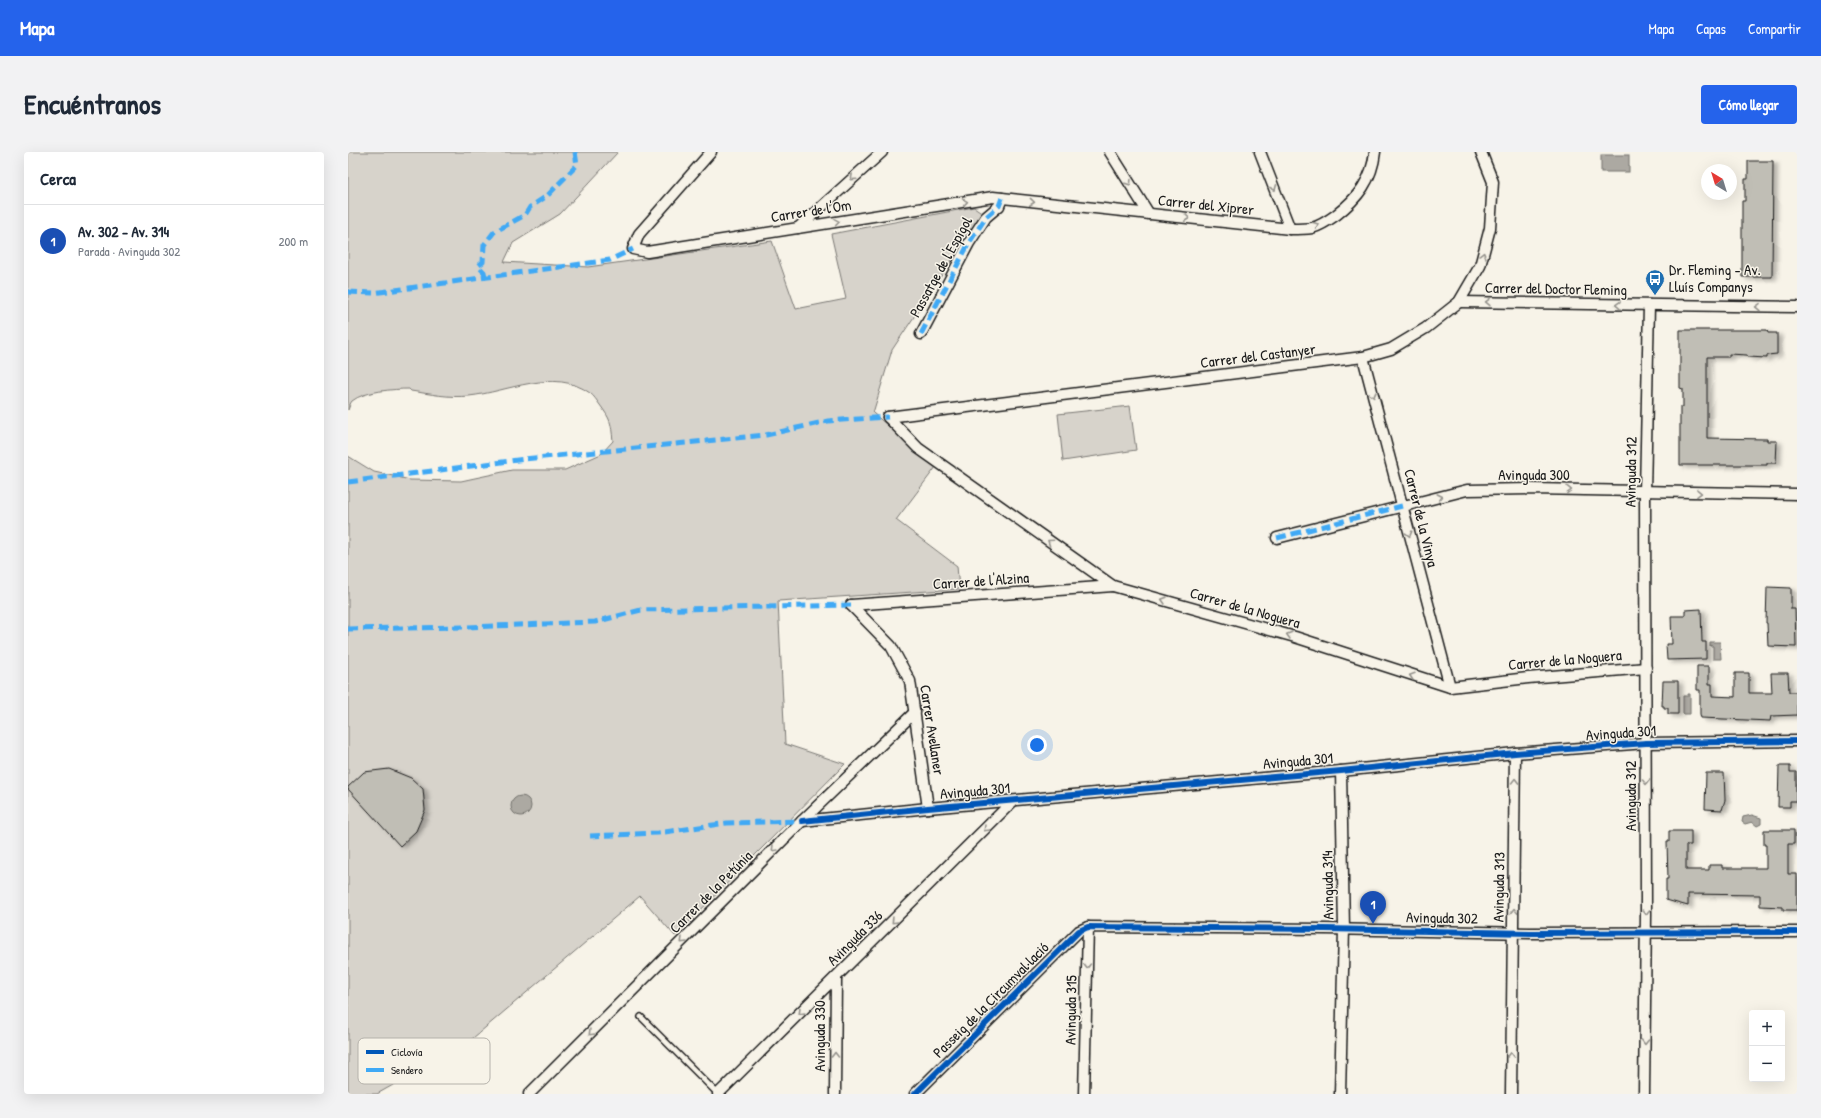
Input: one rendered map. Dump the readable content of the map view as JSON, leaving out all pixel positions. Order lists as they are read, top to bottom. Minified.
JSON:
{"streets":{"street":["Carrer del Xiprer","Carrer de l'Om","Passatge de l'Espígol","Carrer del Doctor Fleming","Carrer del Castanyer","Avinguda 312","Avinguda 300","Carrer de la Vinya","Carrer de l'Alzina","Carrer de la Noguera","Carrer Avellaner","Avinguda 301","Avinguda 314","Avinguda 313","Carrer de la Petúnia","Avinguda 302","Avinguda 336","Passeig de la Circumval·lació","Avinguda 315","Avinguda 330"]},"crossings":[["Carrer del Xiprer","Carrer de l'Om"],["Carrer del Xiprer","Passatge de l'Espígol"],["Carrer de l'Om","Passatge de l'Espígol"],["Carrer del Doctor Fleming","Carrer del Castanyer"],["Carrer del Doctor Fleming","Avinguda 312"],["Carrer del Castanyer","Carrer de la Vinya"],["Carrer del Castanyer","Carrer de la Noguera"],["Avinguda 312","Avinguda 300"],["Avinguda 312","Carrer de la Noguera"],["Avinguda 312","Avinguda 301"],["Avinguda 312","Avinguda 302"],["Avinguda 300","Carrer de la Vinya"],["Carrer de la Vinya","Carrer de la Noguera"],["Carrer de l'Alzina","Carrer de la Noguera"],["Carrer de l'Alzina","Carrer Avellaner"],["Carrer Avellaner","Avinguda 301"],["Carrer Avellaner","Carrer de la Petúnia"],["Avinguda 301","Avinguda 314"],["Avinguda 301","Avinguda 313"],["Avinguda 301","Carrer de la Petúnia"],["Avinguda 301","Avinguda 336"],["Avinguda 314","Avinguda 302"],["Avinguda 313","Avinguda 302"],["Avinguda 302","Passeig de la Circumval·lació"],["Avinguda 302","Avinguda 315"],["Avinguda 336","Avinguda 330"],["Passeig de la Circumval·lació","Avinguda 315"]],"one_way":["Carrer del Xiprer","Carrer de l'Om","Carrer del Doctor Fleming","Avinguda 312","Avinguda 300","Carrer de la Vinya","Carrer de la Noguera","Avinguda 313","Carrer de la Petúnia","Avinguda 336","Avinguda 315","Avinguda 330"],"places":{"bus stop":["Dr. Fleming - Av. Lluís Companys"]},"legend":["Ciclovía","Sendero"],"north":"top left","page":{"header":"Mapa","nav":["Mapa","Capas","Compartir"],"title":"Encuéntranos","buttons":"Cómo llegar","heading":"Cerca","list":[{"mark":"1","name":"Av. 302 - Av. 314","note":"Parada · Avinguda 302","value":"200 m"}],"pins":"1","map_buttons":["+","−"]}}
